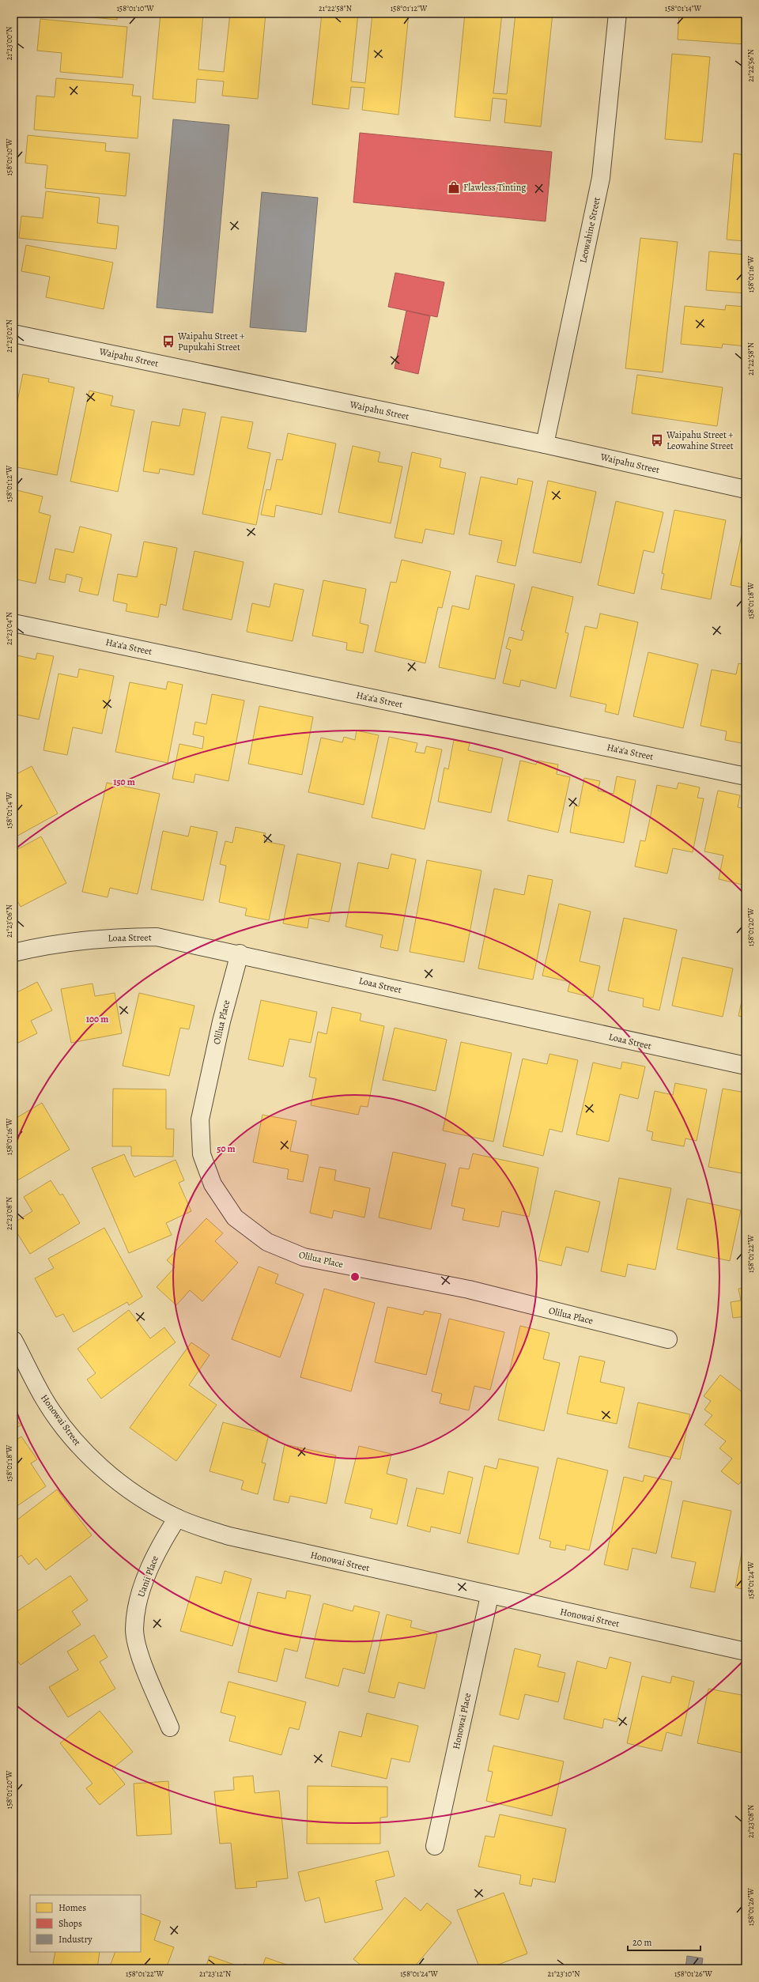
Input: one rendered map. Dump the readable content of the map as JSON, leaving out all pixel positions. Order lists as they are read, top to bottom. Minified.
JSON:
{"streets":{"street":["Leowahine Street","Waipahu Street","Ha'a'a Street","Loaa Street","Olilua Place","Honowai Street","Uanii Place","Honowai Place"]},"crossings":[["Leowahine Street","Waipahu Street"],["Loaa Street","Olilua Place"],["Honowai Street","Uanii Place"],["Honowai Street","Honowai Place"]],"places":{"shop":["Flawless Tinting"],"bus stop":["Waipahu Street + Pupukahi Street","Waipahu Street + Leowahine Street"]},"legend":["Homes","Shops","Industry"],"scale_bar":"20 m","coordinates":["158°01'10\"W","21°22'58\"N","158°01'12\"W","158°01'14\"W","21°23'00\"N","21°22'56\"N","158°01'16\"W","21°23'02\"N","158°01'18\"W","21°23'04\"N","21°23'06\"N","158°01'20\"W","21°23'08\"N","158°01'22\"W","158°01'24\"W","158°01'26\"W","21°23'12\"N","21°23'10\"N"],"rings":["150 m","100 m","50 m"]}
